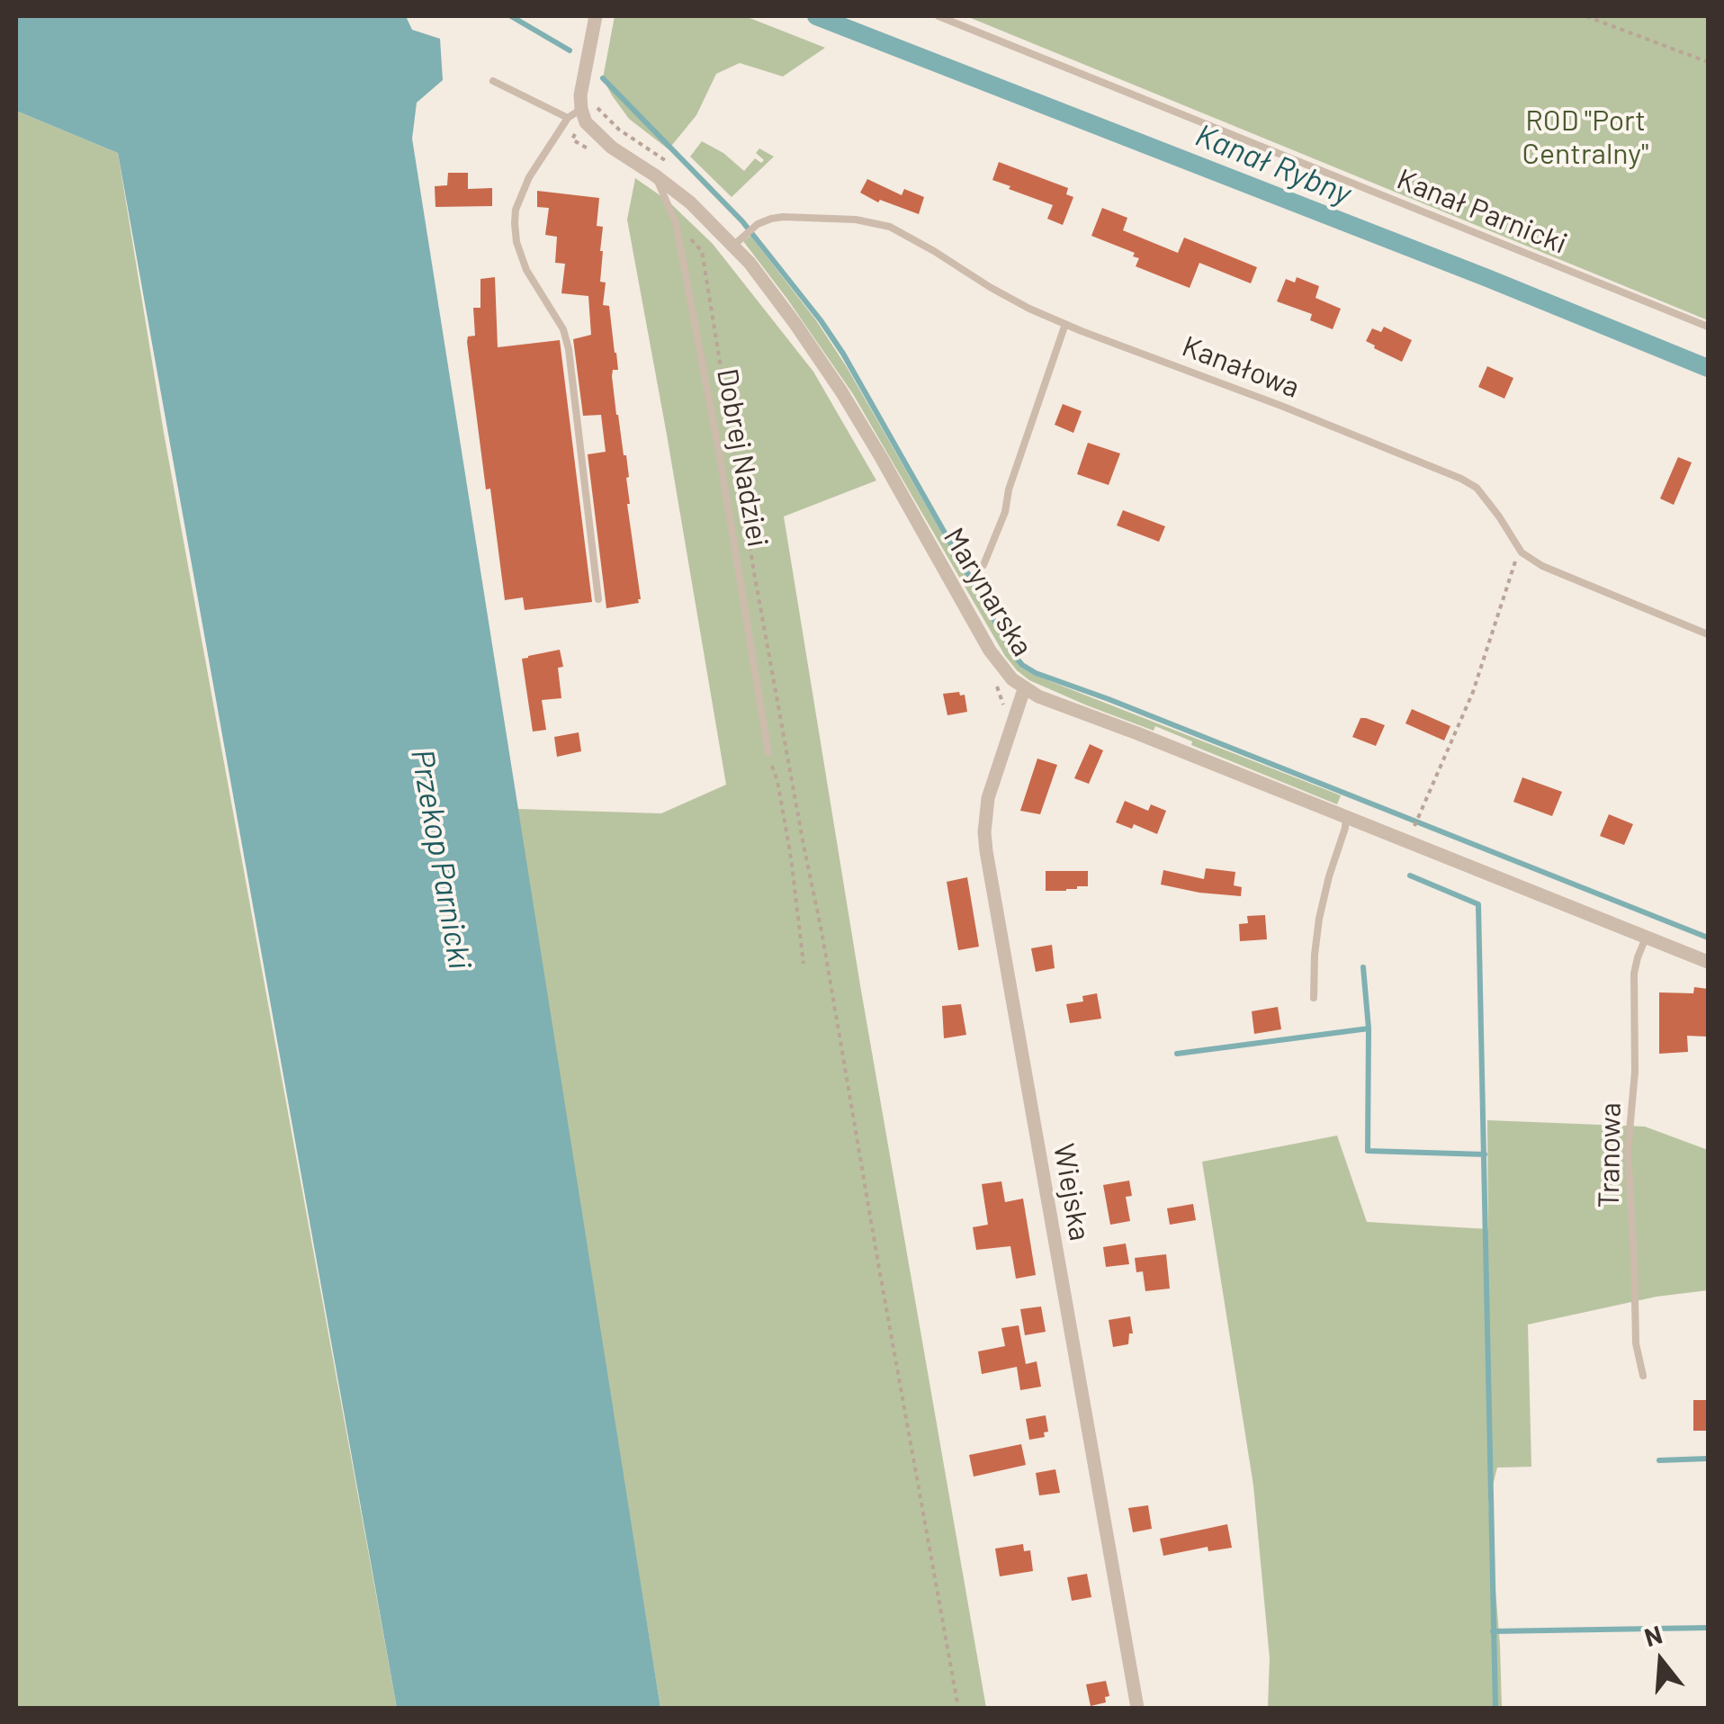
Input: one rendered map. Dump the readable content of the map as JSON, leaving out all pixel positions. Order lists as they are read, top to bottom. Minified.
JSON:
{"streets":{"street":["Marynarska","Wiejska"],"lane":["Kanał Parnicki","Kanałowa","Dobrej Nadziei","Tranowa"]},"crossings":[["Kanałowa","Marynarska"],["Dobrej Nadziei","Marynarska"],["Marynarska","Tranowa"],["Marynarska","Wiejska"]],"water":["Kanał Rybny","Przekop Parnicki"],"parks":["ROD \"Port Centralny\""],"north":"top"}
